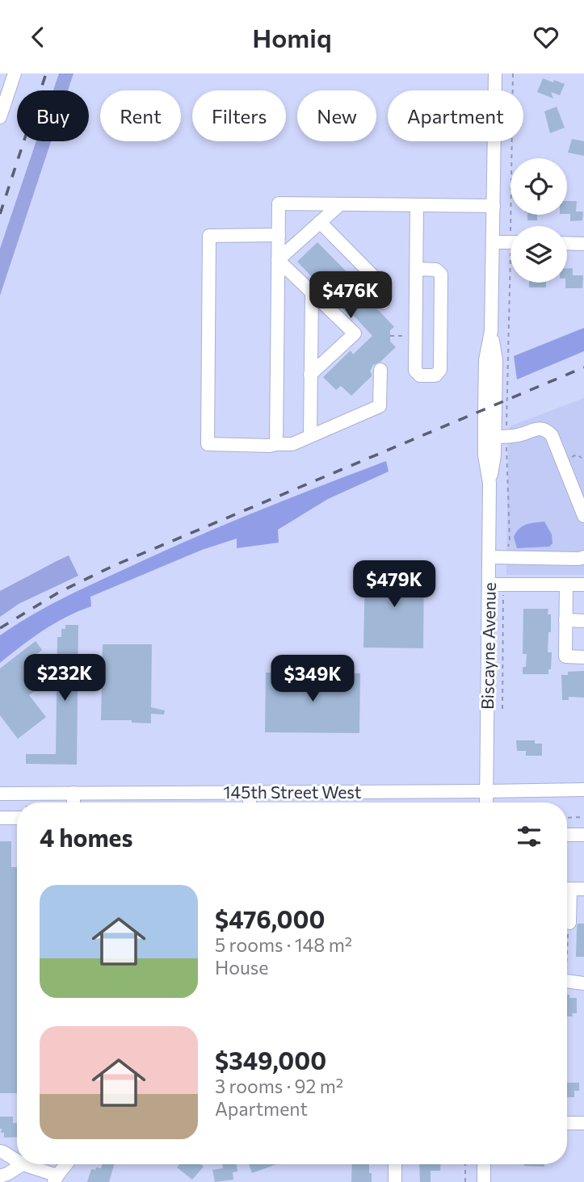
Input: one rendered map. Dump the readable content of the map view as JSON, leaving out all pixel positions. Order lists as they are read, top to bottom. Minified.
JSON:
{"streets":{"street":["Biscayne Avenue","145th Street West"]},"crossings":[["Biscayne Avenue","145th Street West"]],"page":{"header":"Homiq","chip":["Buy","Rent","Filters","New","Apartment"],"price":["$476K","$479K","$232K","$349K"],"heading":"4 homes","list":[{"name":"$476,000","note":"5 rooms · 148 m² · House"},{"name":"$349,000","note":"3 rooms · 92 m² · Apartment"}]}}
